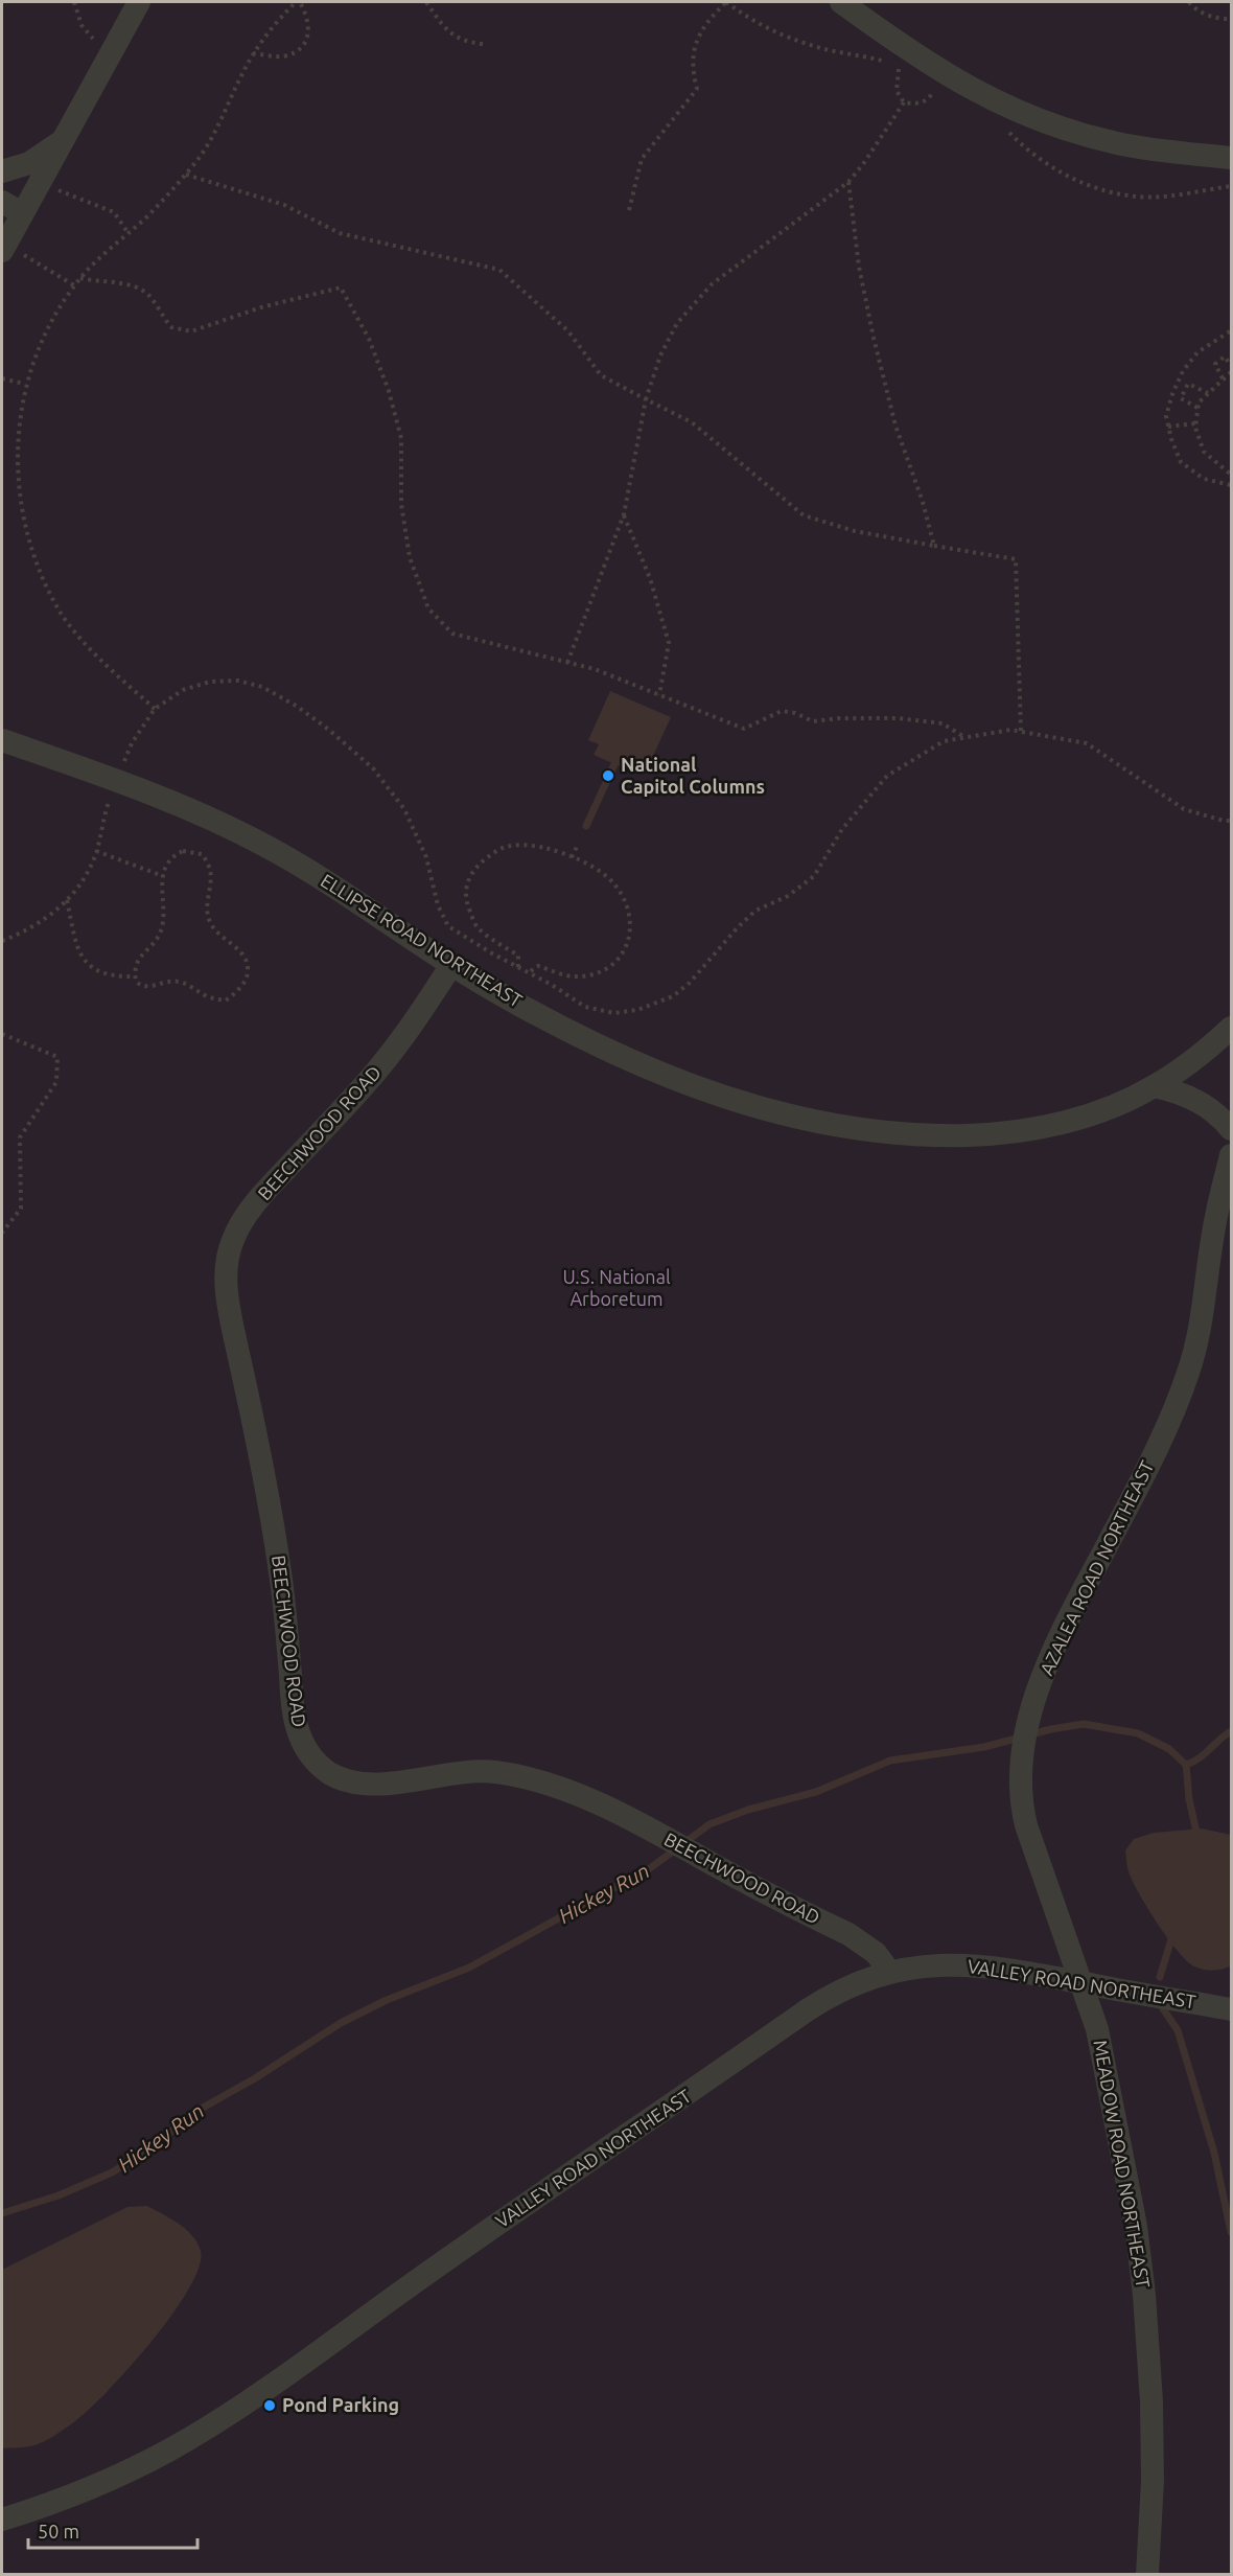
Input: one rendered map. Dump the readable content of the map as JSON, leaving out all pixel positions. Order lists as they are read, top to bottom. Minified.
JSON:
{"streets":{"street":["ELLIPSE ROAD NORTHEAST","BEECHWOOD ROAD","AZALEA ROAD NORTHEAST","VALLEY ROAD NORTHEAST","MEADOW ROAD NORTHEAST"]},"crossings":[["ELLIPSE ROAD NORTHEAST","BEECHWOOD ROAD"],["BEECHWOOD ROAD","VALLEY ROAD NORTHEAST"],["AZALEA ROAD NORTHEAST","VALLEY ROAD NORTHEAST"],["AZALEA ROAD NORTHEAST","MEADOW ROAD NORTHEAST"],["VALLEY ROAD NORTHEAST","MEADOW ROAD NORTHEAST"]],"water":["Hickey Run"],"parks":["U.S. National Arboretum"],"places":["National Capitol Columns","Pond Parking"],"scale_bar":"50 m"}
